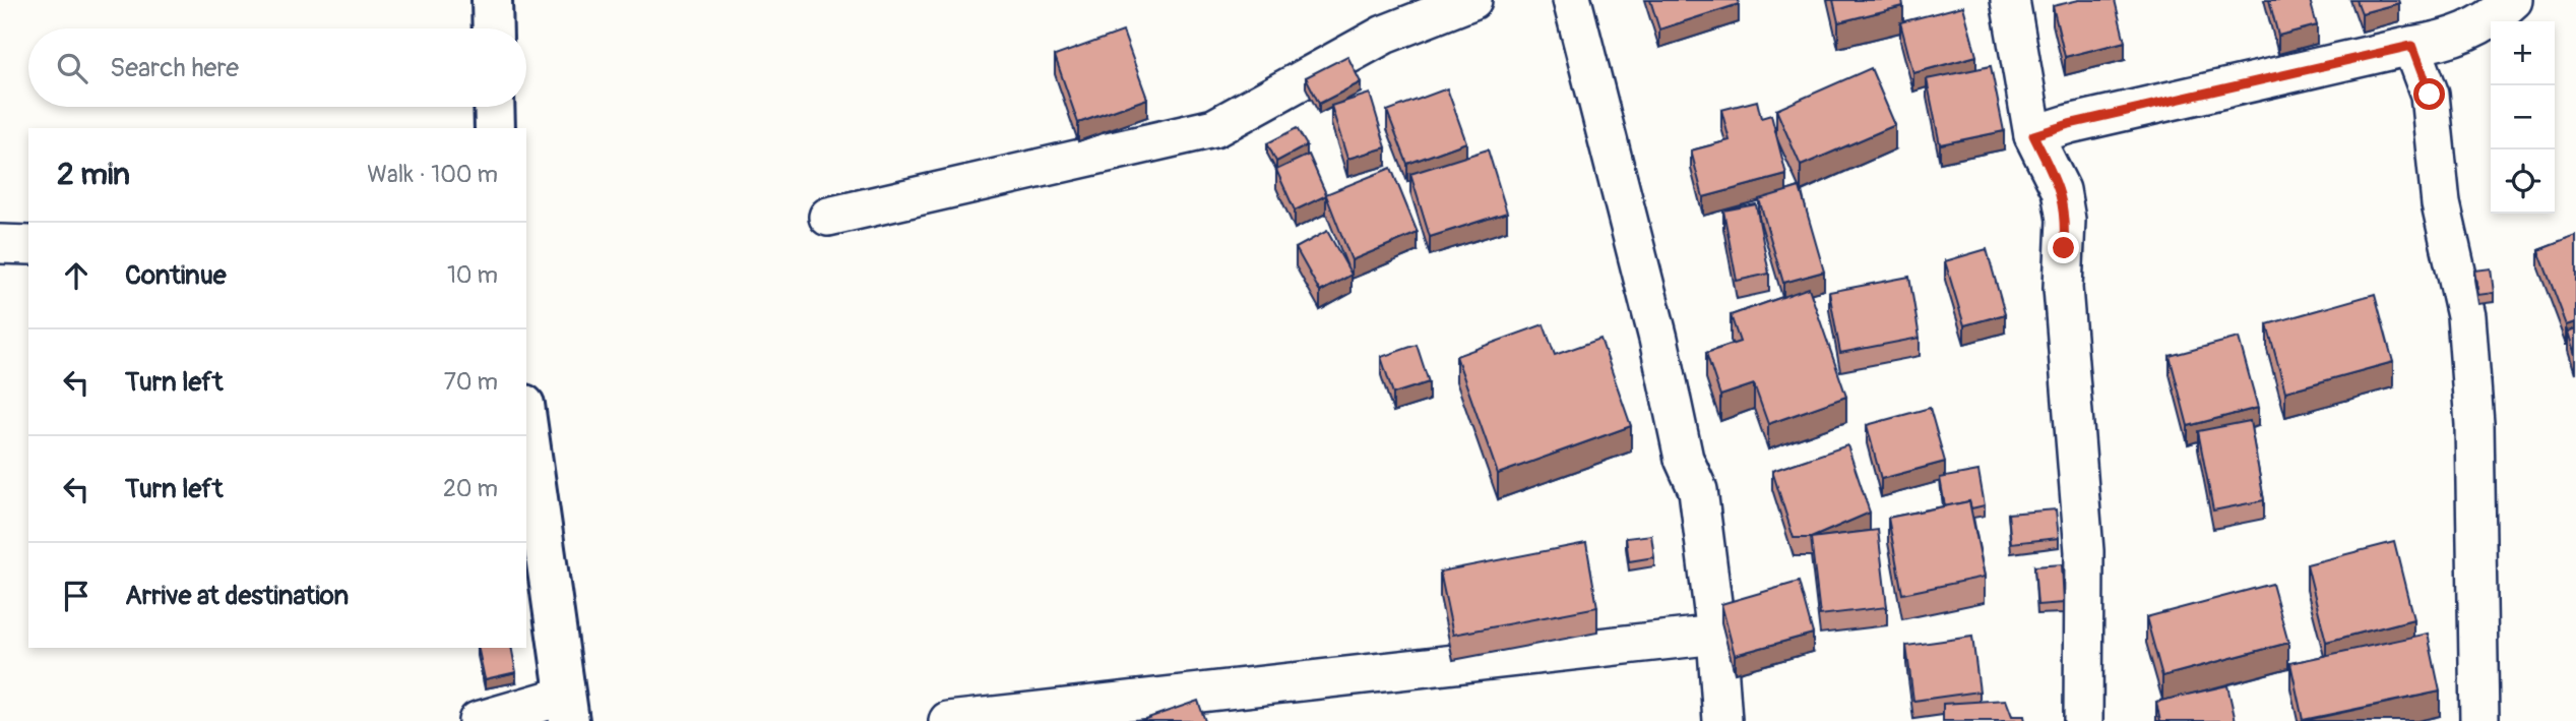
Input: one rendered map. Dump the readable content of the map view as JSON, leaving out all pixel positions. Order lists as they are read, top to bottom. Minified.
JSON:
{"page":{"map_buttons":["+","−"],"search":"Search here","heading":["2 min","Walk · 100 m"],"list":[["Continue","10 m"],["Turn left","70 m"],["Turn left","20 m"],"Arrive at destination"]}}
